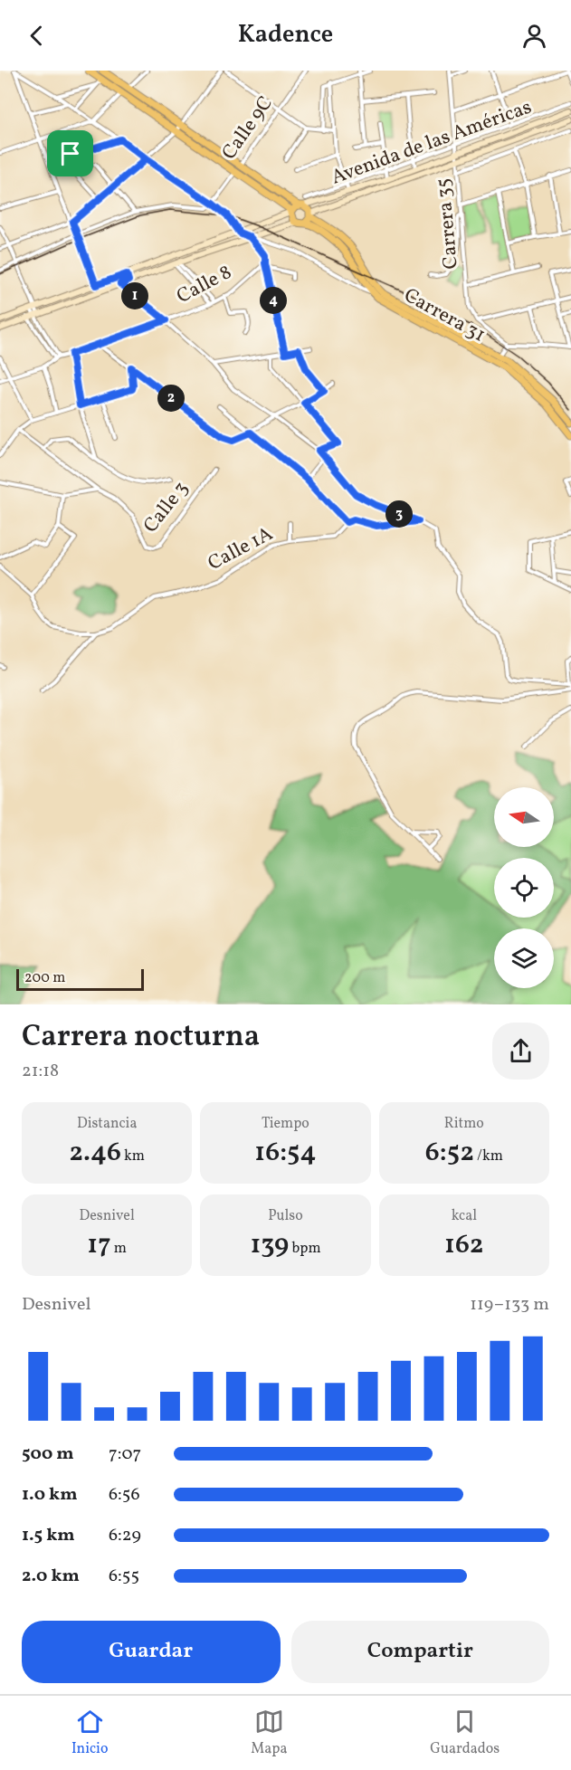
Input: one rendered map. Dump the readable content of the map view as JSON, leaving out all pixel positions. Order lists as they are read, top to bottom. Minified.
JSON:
{"streets":{"highway":["Carrera 31"],"main road":["Avenida de las Américas"],"street":["Calle 9C","Carrera 35","Calle 8","Calle 3","Calle 1A"]},"crossings":[["Avenida de las Américas","Carrera 35"],["Avenida de las Américas","Carrera 31"]],"scale_bar":"200 m","north":"left","page":{"header":"Kadence","pins":["1","4","2","3"],"scale":"200 m","heading":["Carrera nocturna","21:18"],"stats":[["Distancia","2.46 km"],["Tiempo","16:54"],["Ritmo","6:52 /km"],["Desnivel","17 m"],["Pulso","139 bpm"],["kcal","162"]],"chart":["Desnivel","119–133 m"],"list":[{"name":"500 m","note":"7:07"},{"name":"1.0 km","note":"6:56"},{"name":"1.5 km","note":"6:29"},{"name":"2.0 km","note":"6:55"}],"buttons":["Guardar","Compartir"],"tabs":["Inicio","Mapa","Guardados"]}}
